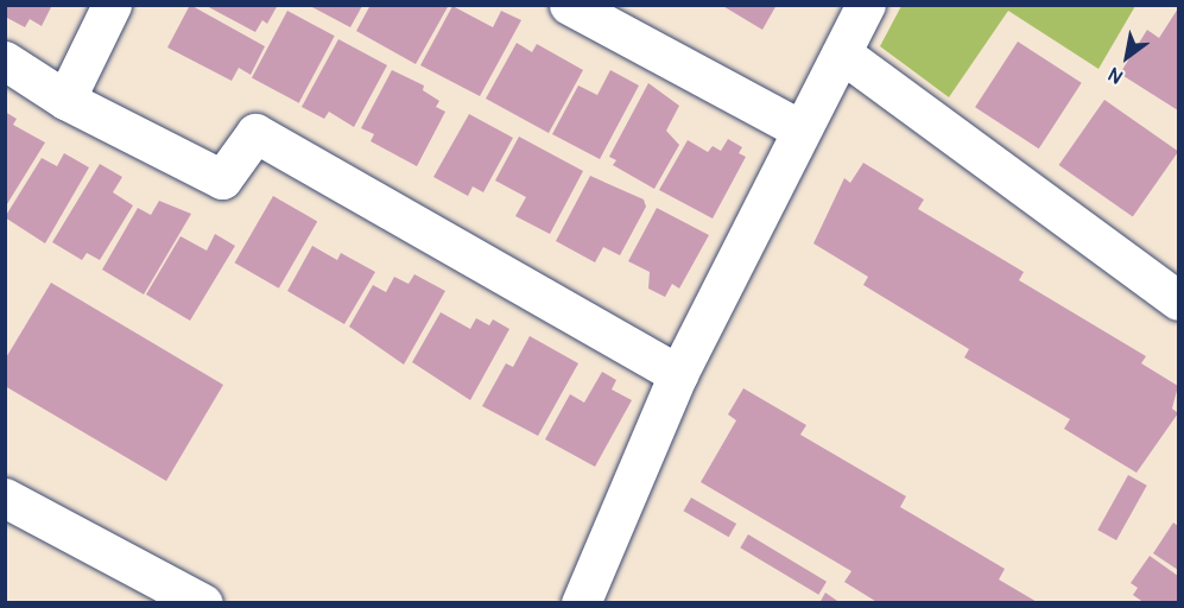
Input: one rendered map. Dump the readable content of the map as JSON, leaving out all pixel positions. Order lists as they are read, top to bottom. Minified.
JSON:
{"north":"bottom left"}
